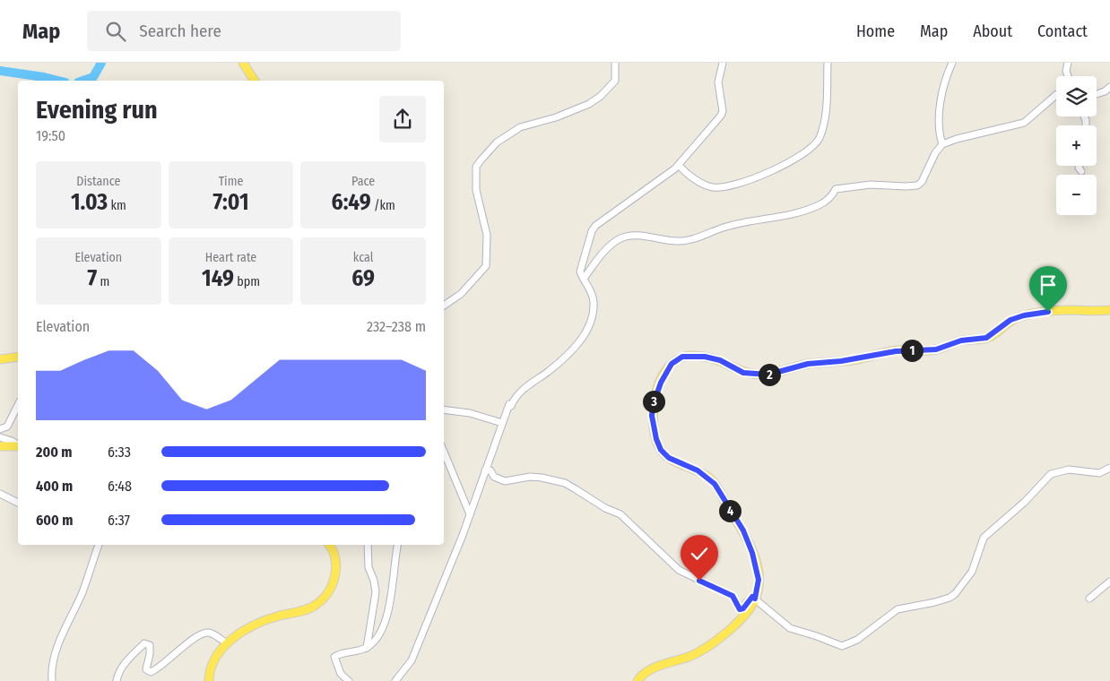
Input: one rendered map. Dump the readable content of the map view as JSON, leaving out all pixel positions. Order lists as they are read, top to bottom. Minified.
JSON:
{"page":{"header":"Map","search":"Search here","nav":["Home","Map","About","Contact"],"map_buttons":["+","−"],"heading":["Evening run","19:50"],"stats":[["Distance","1.03 km"],["Time","7:01"],["Pace","6:49 /km"],["Elevation","7 m"],["Heart rate","149 bpm"],["kcal","69"]],"chart":["Elevation","232–238 m"],"pins":["1","2","3","4"],"list":[{"name":"200 m","note":"6:33"},{"name":"400 m","note":"6:48"},{"name":"600 m","note":"6:37"}]}}
